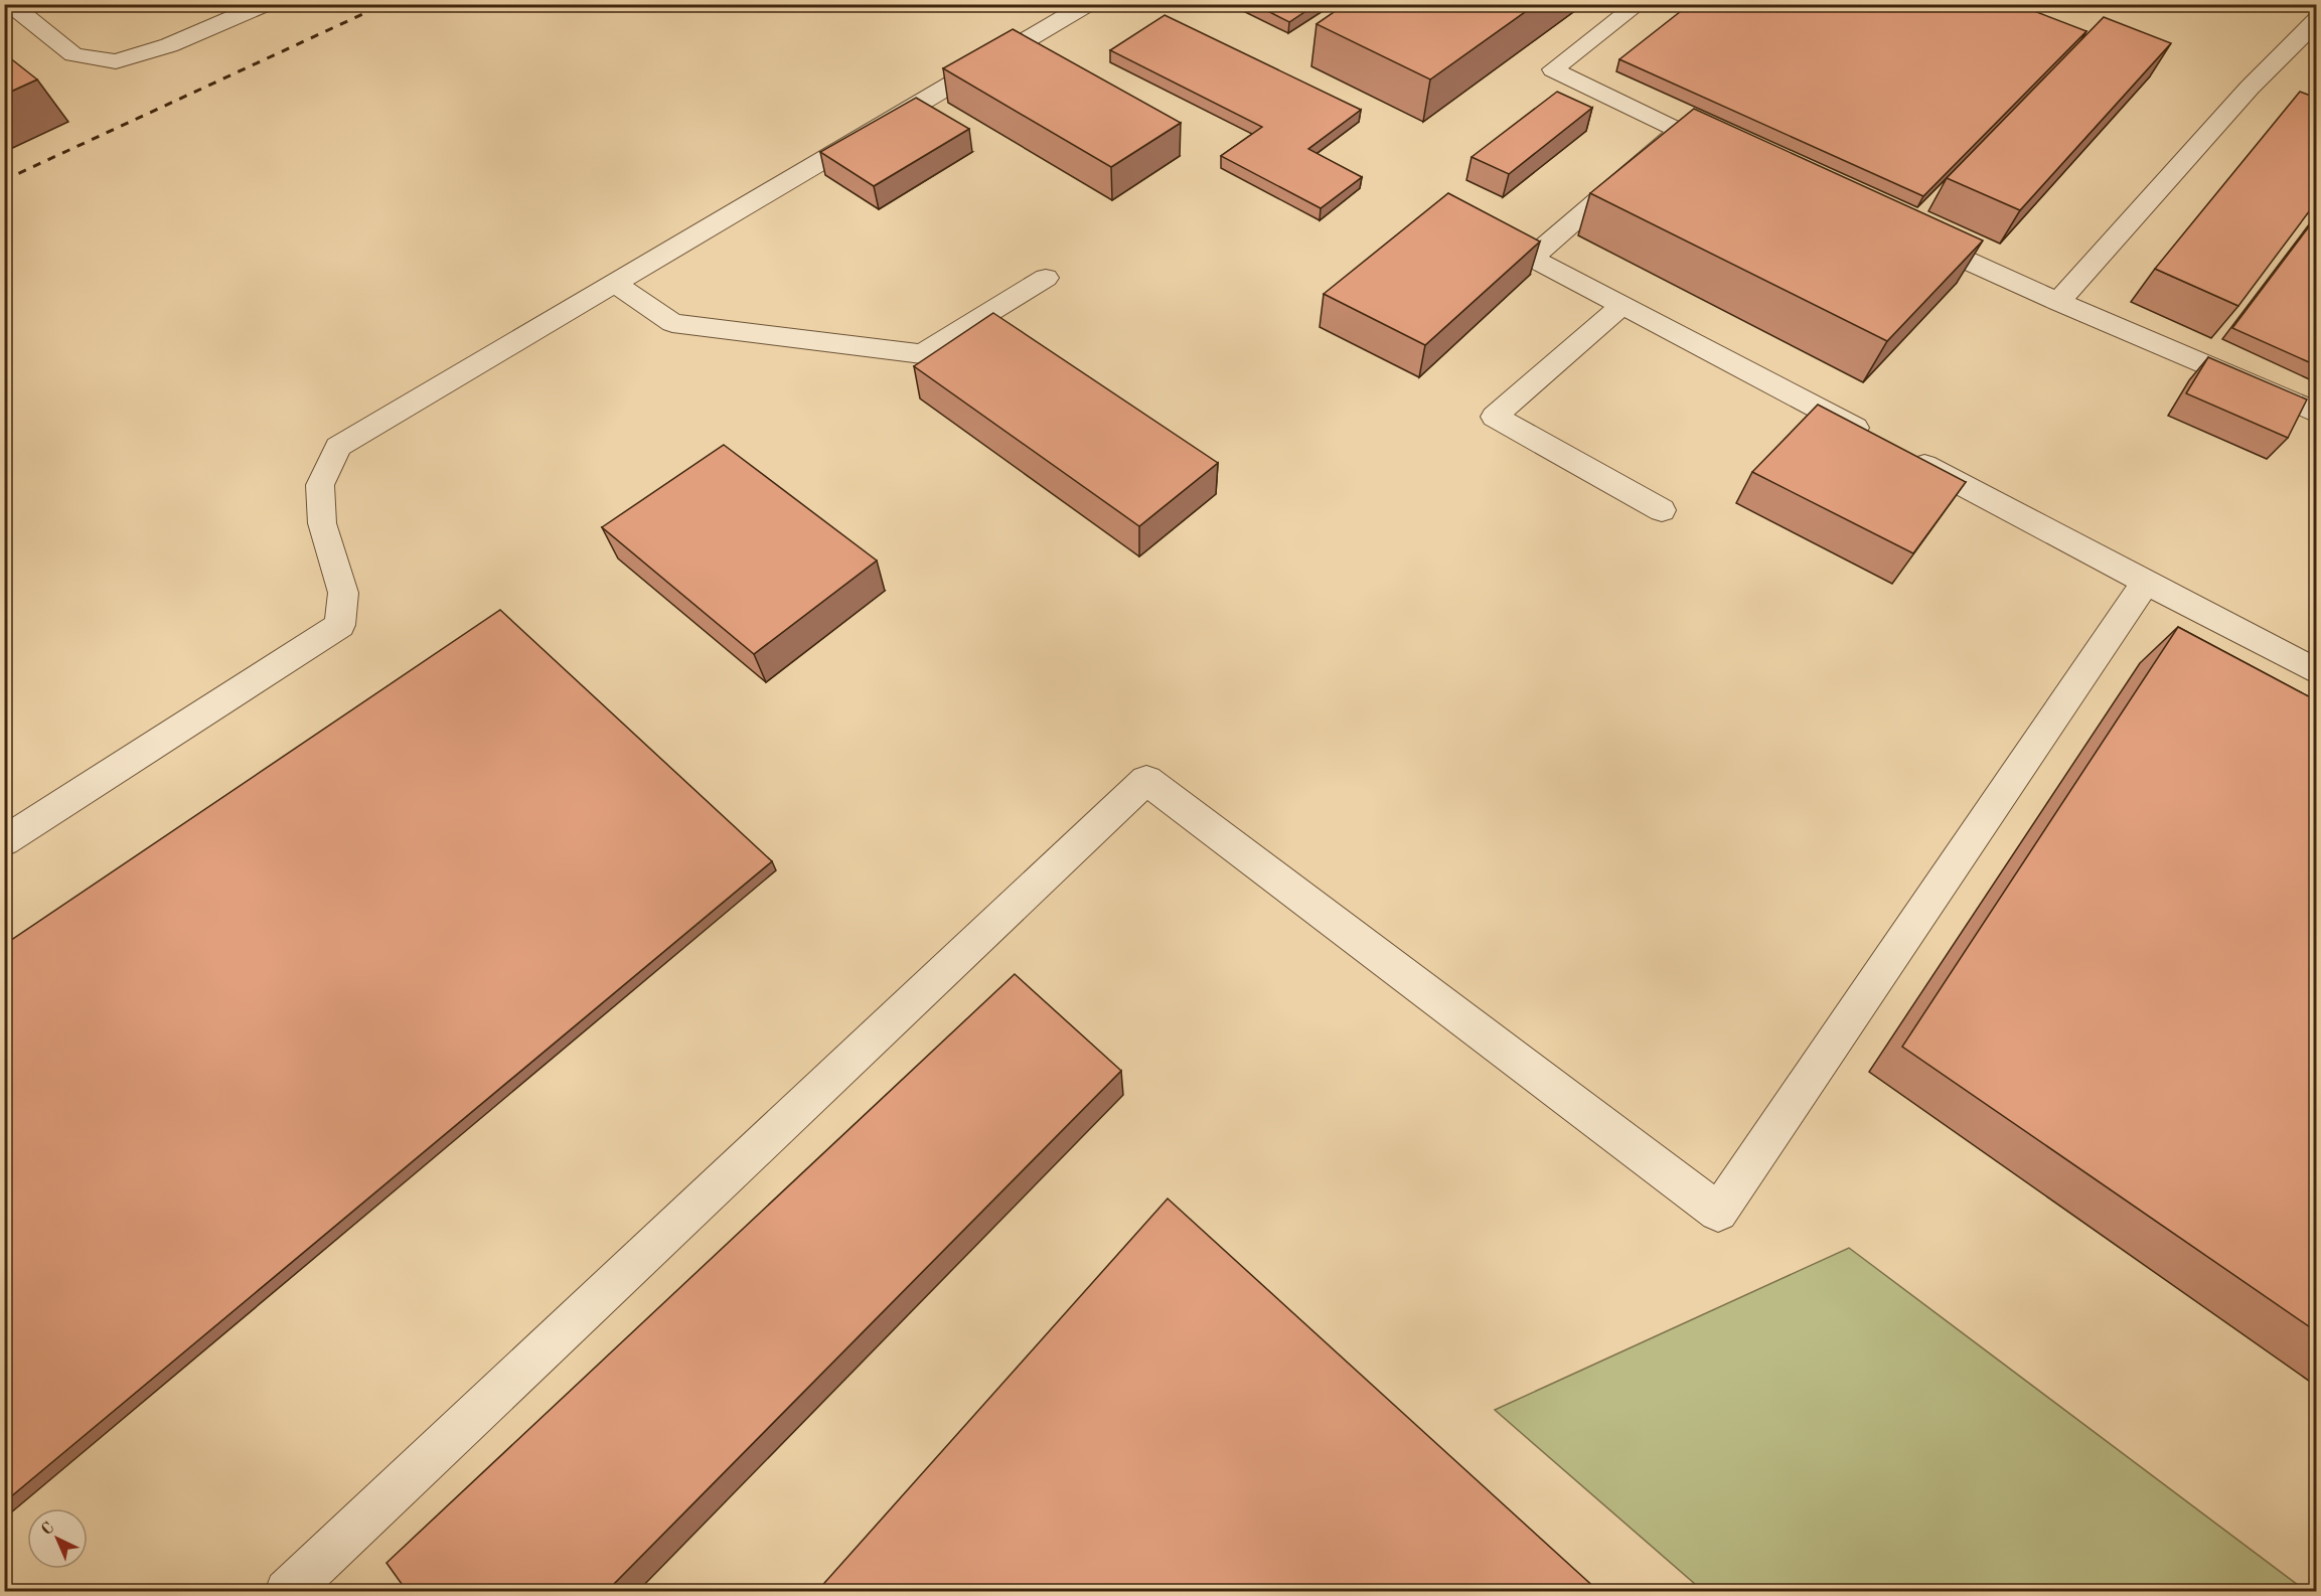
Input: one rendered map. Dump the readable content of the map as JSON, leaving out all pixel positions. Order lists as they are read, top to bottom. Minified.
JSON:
{"north":"top left"}
